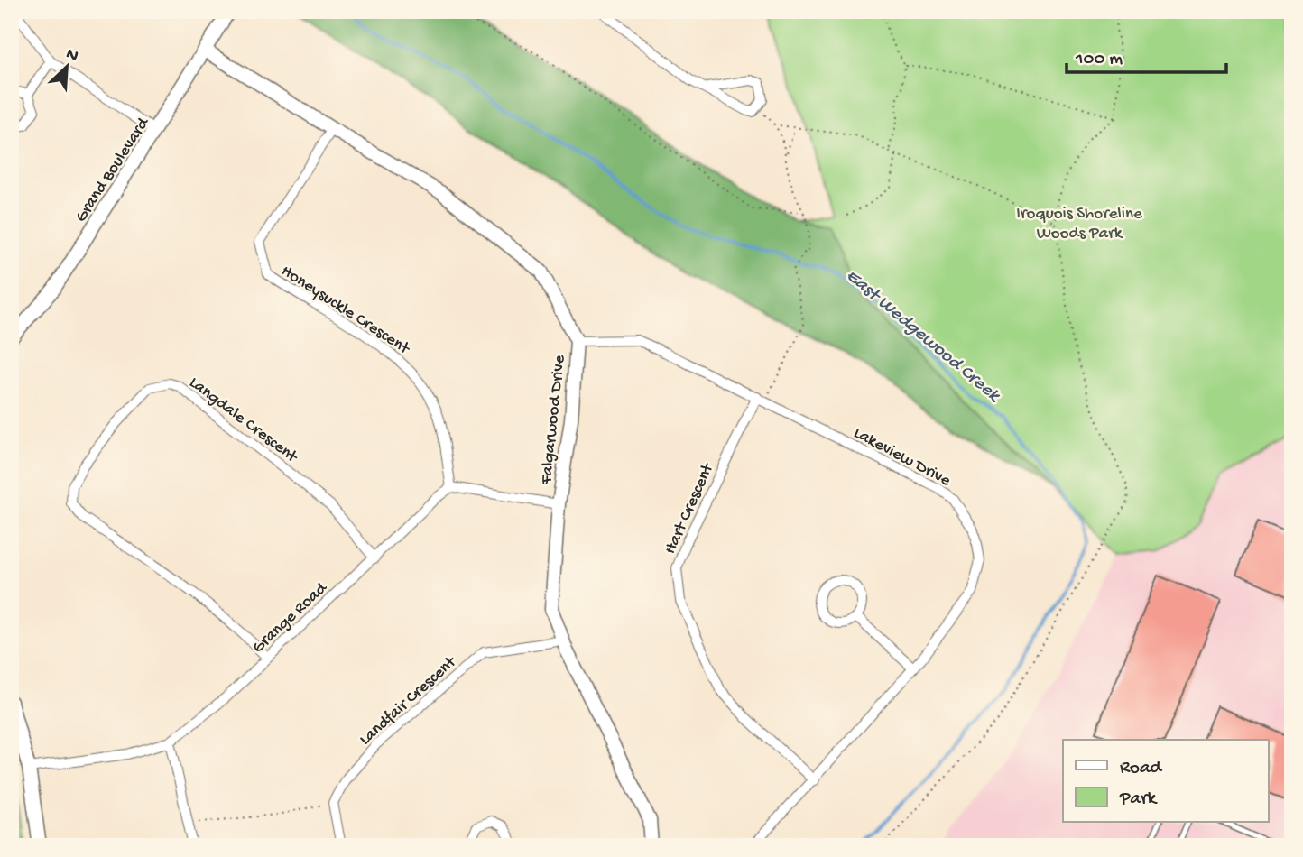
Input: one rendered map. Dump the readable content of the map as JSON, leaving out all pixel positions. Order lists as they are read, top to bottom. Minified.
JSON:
{"streets":{"street":["Grand Boulevard","Honeysuckle Crescent","Langdale Crescent","Falgarwood Drive","Lakeview Drive","Hart Crescent","Grange Road","Landfair Crescent"]},"crossings":[["Grand Boulevard","Falgarwood Drive"],["Honeysuckle Crescent","Falgarwood Drive"],["Honeysuckle Crescent","Grange Road"],["Langdale Crescent","Grange Road"],["Falgarwood Drive","Lakeview Drive"],["Falgarwood Drive","Landfair Crescent"],["Lakeview Drive","Hart Crescent"]],"water":["East Wedgewood Creek"],"parks":["Iroquois Shoreline Woods Park"],"legend":["Road","Park"],"scale_bar":"100 m","north":"top right"}
